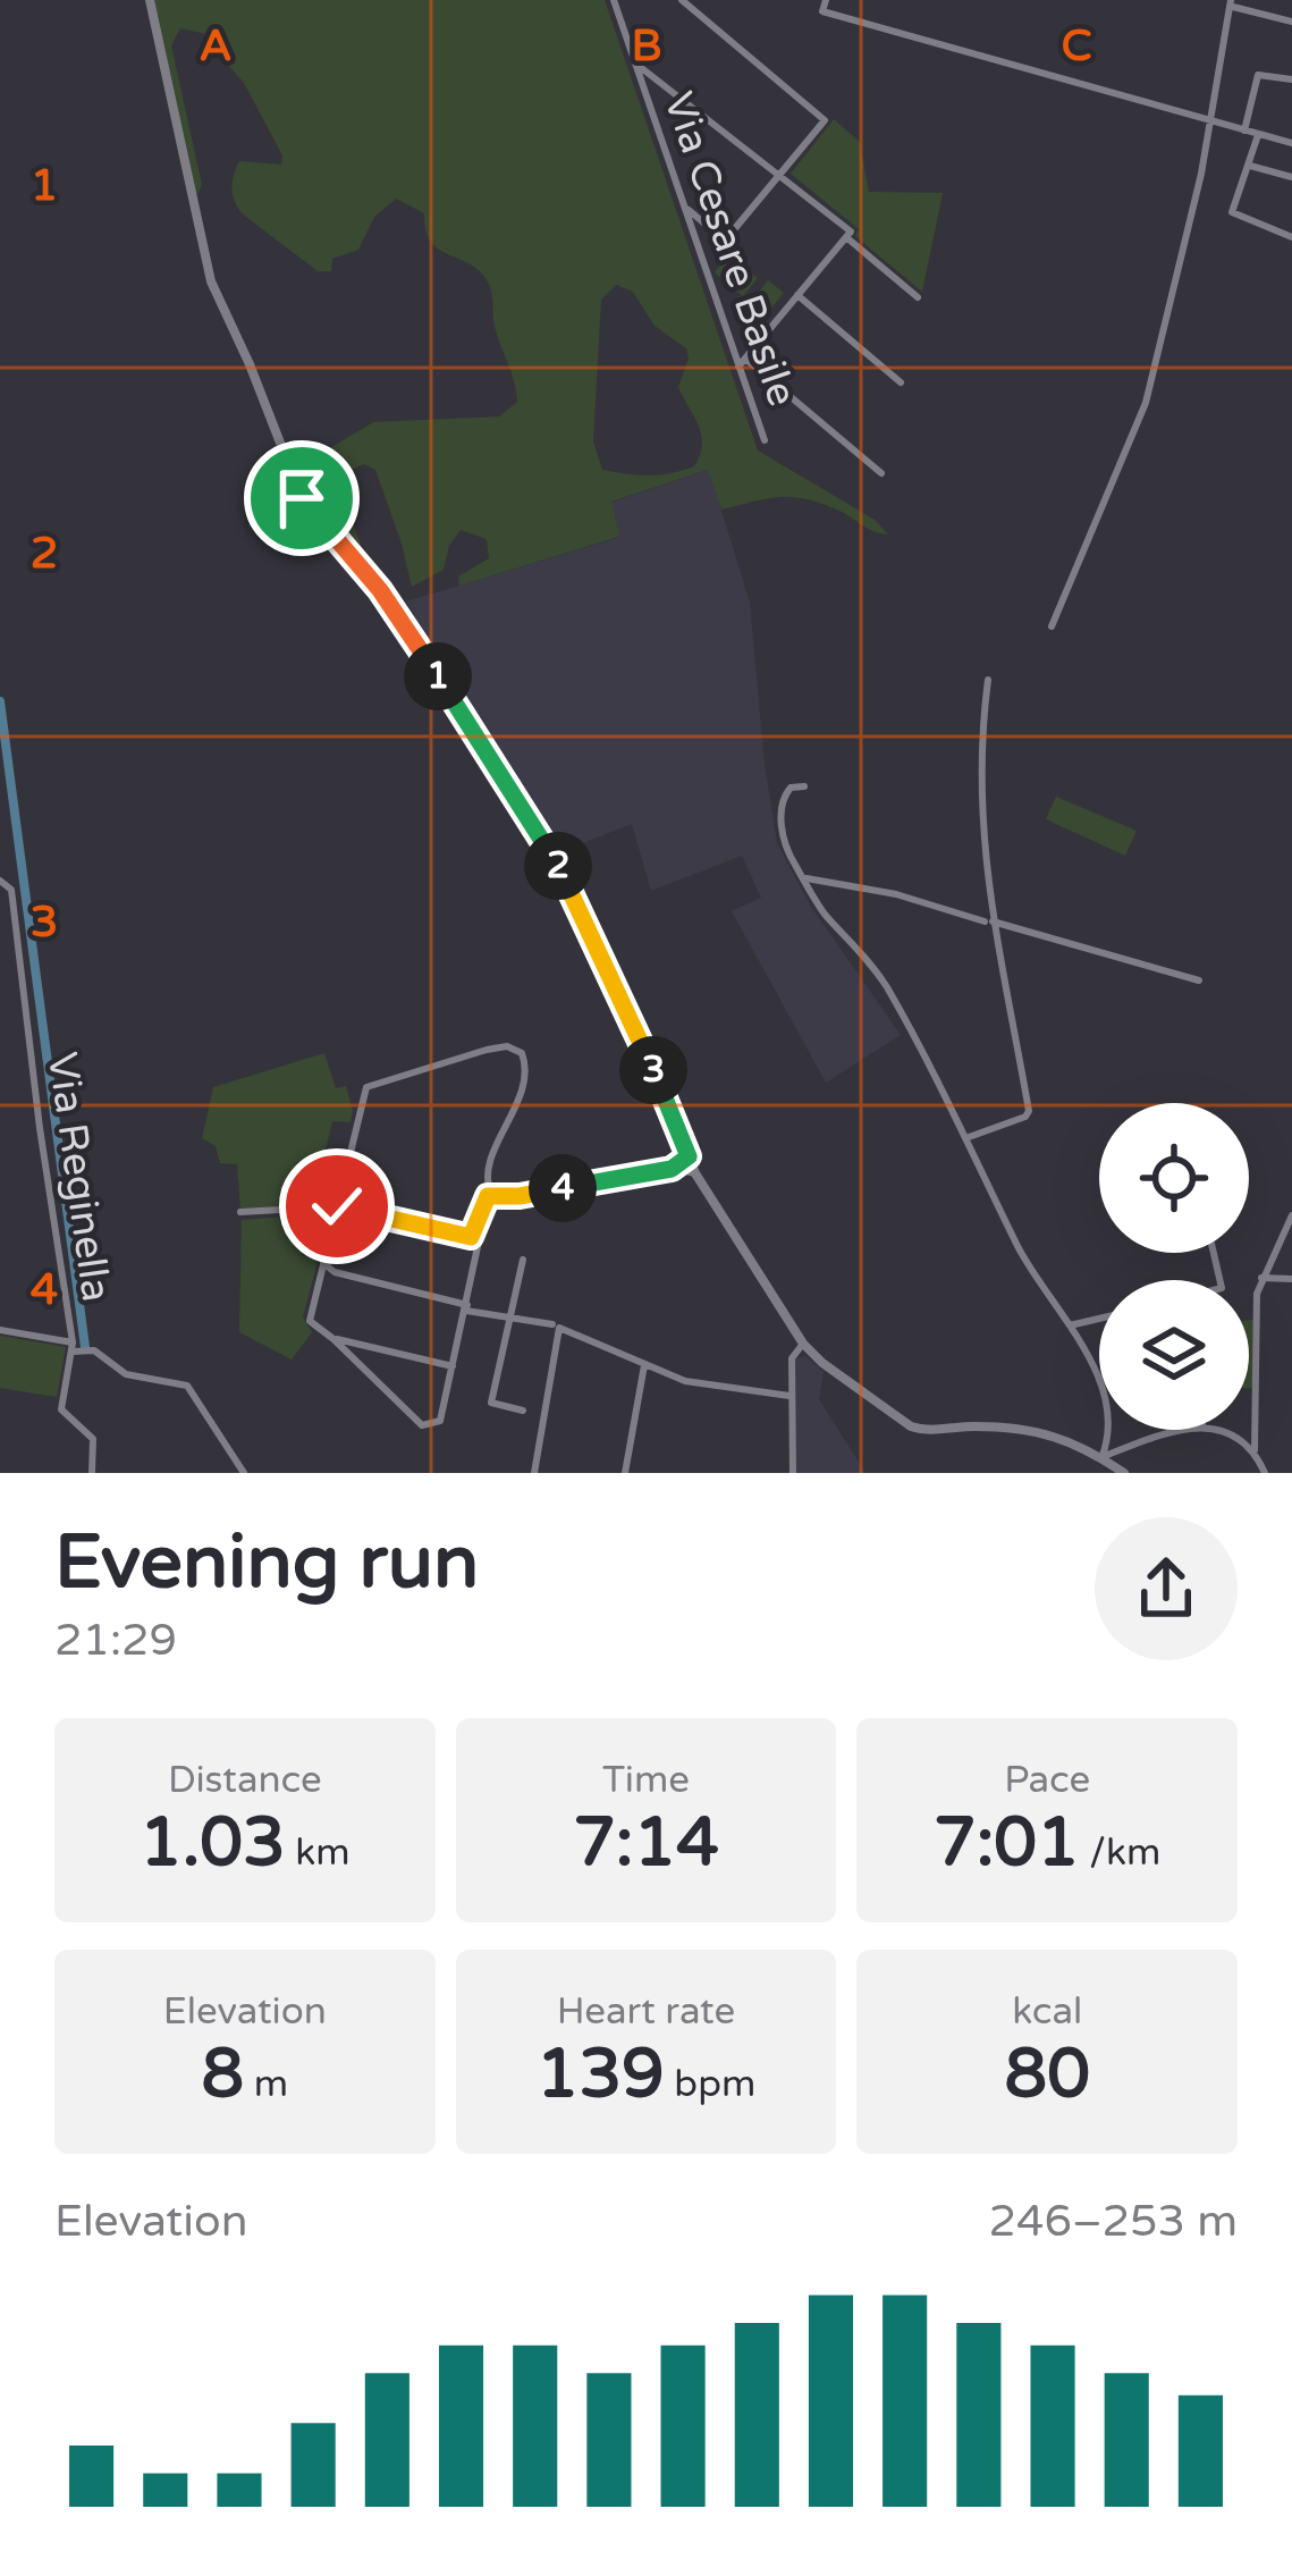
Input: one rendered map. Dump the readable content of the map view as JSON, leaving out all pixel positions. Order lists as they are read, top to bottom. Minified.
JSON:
{"streets":{"street":["Via Cesare Basile","Via Reginella"]},"page":{"pins":["1","2","3","4"],"heading":["Evening run","21:29"],"stats":[["Distance","1.03 km"],["Time","7:14"],["Pace","7:01 /km"],["Elevation","8 m"],["Heart rate","139 bpm"],["kcal","80"]],"chart":["Elevation","246–253 m"]},"grid":{"columns":["A","B","C"],"rows":["1","2","3","4"]}}
